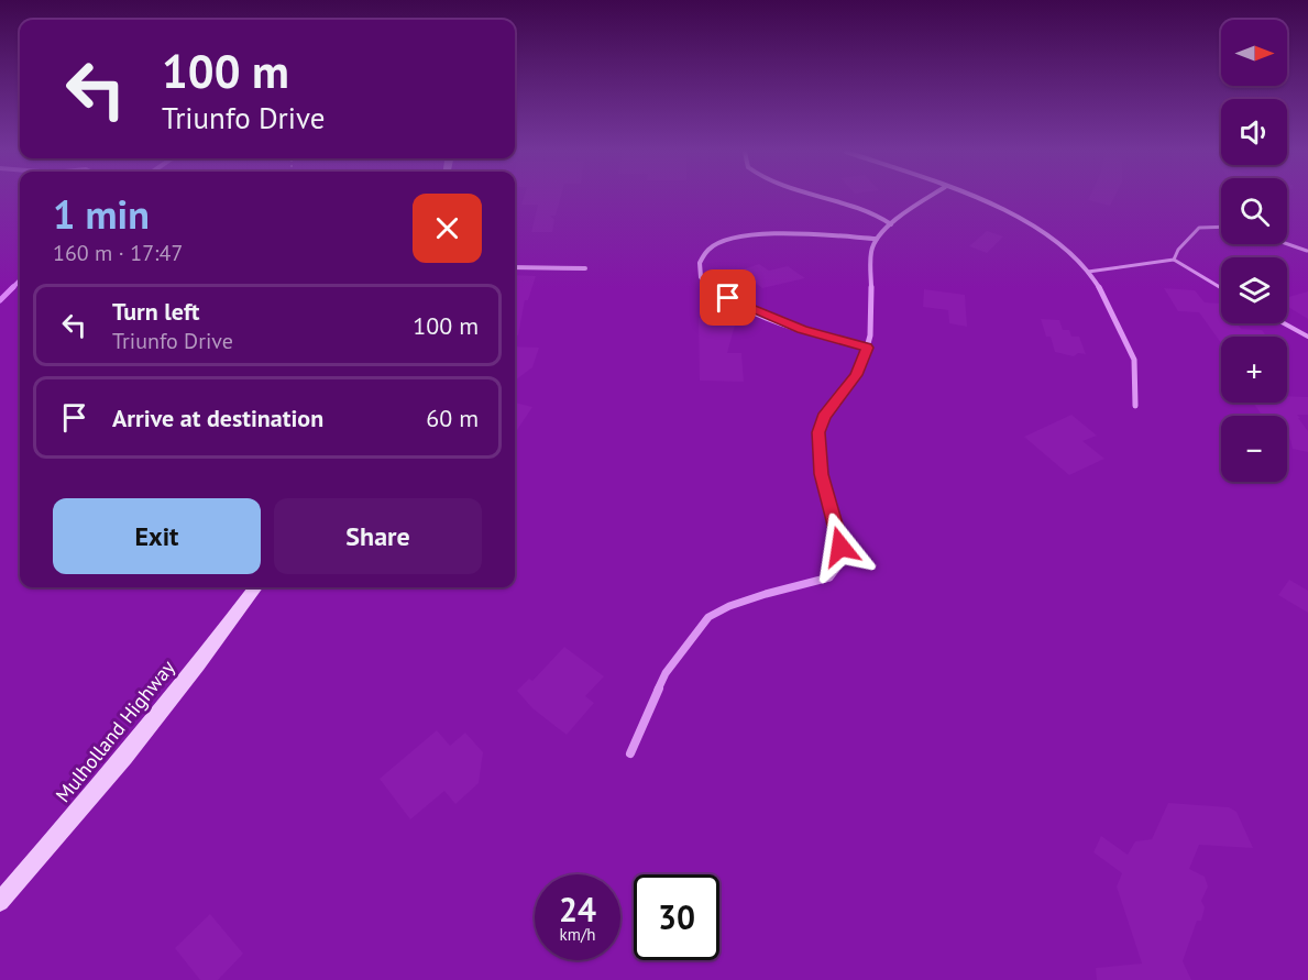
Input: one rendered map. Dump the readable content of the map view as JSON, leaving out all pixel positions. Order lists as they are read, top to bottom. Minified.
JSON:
{"streets":{"main road":["Mulholland Highway"]},"north":"right","page":{"map_buttons":["+","−"],"turn":["100 m","Triunfo Drive"],"heading":["1 min","160 m · 17:47"],"list":[{"name":"Turn left","note":"Triunfo Drive","value":"100 m"},{"name":"Arrive at destination","value":"60 m"}],"buttons":["Exit","Share"],"speed":"24 km/h","limit":"30"}}
